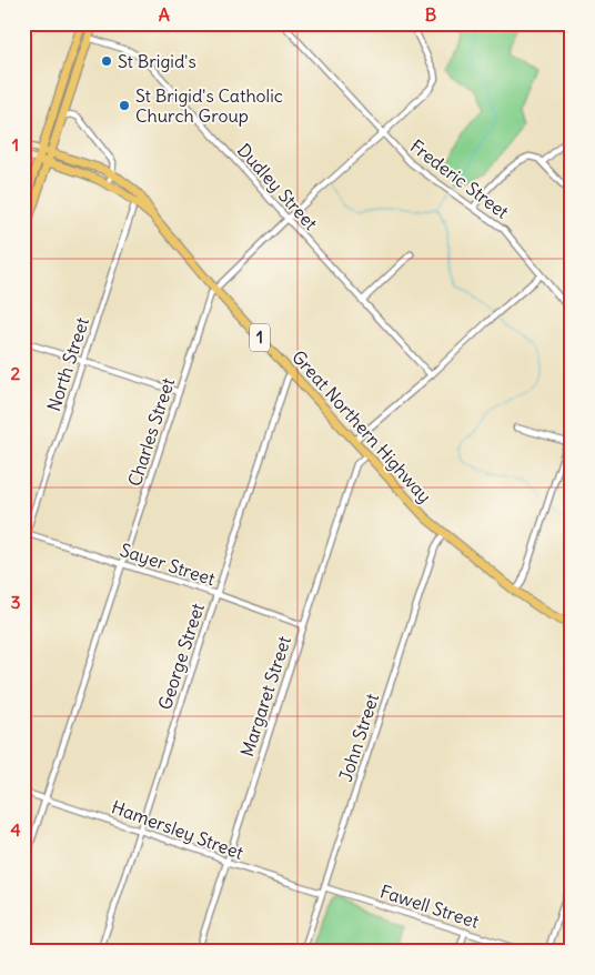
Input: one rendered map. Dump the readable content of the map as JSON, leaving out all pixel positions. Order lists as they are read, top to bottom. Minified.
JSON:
{"streets":{"main road":["1","Great Northern Highway"],"street":["Frederic Street","Dudley Street","North Street","Charles Street","Sayer Street","George Street","Margaret Street","John Street","Hamersley Street","Fawell Street"]},"crossings":[["Frederic Street","Charles Street"],["Dudley Street","Charles Street"],["North Street","Great Northern Highway"],["North Street","Sayer Street"],["Great Northern Highway","Charles Street"],["Great Northern Highway","George Street"],["Great Northern Highway","Margaret Street"],["Great Northern Highway","John Street"],["Charles Street","Sayer Street"],["Charles Street","Hamersley Street"],["Sayer Street","George Street"],["Sayer Street","Margaret Street"],["George Street","Hamersley Street"],["Margaret Street","Hamersley Street"],["John Street","Hamersley Street"],["John Street","Fawell Street"],["Hamersley Street","Fawell Street"]],"places":["St Brigid's","St Brigid's Catholic Church Group"],"grid":{"columns":["A","B"],"rows":["1","2","3","4"]}}
